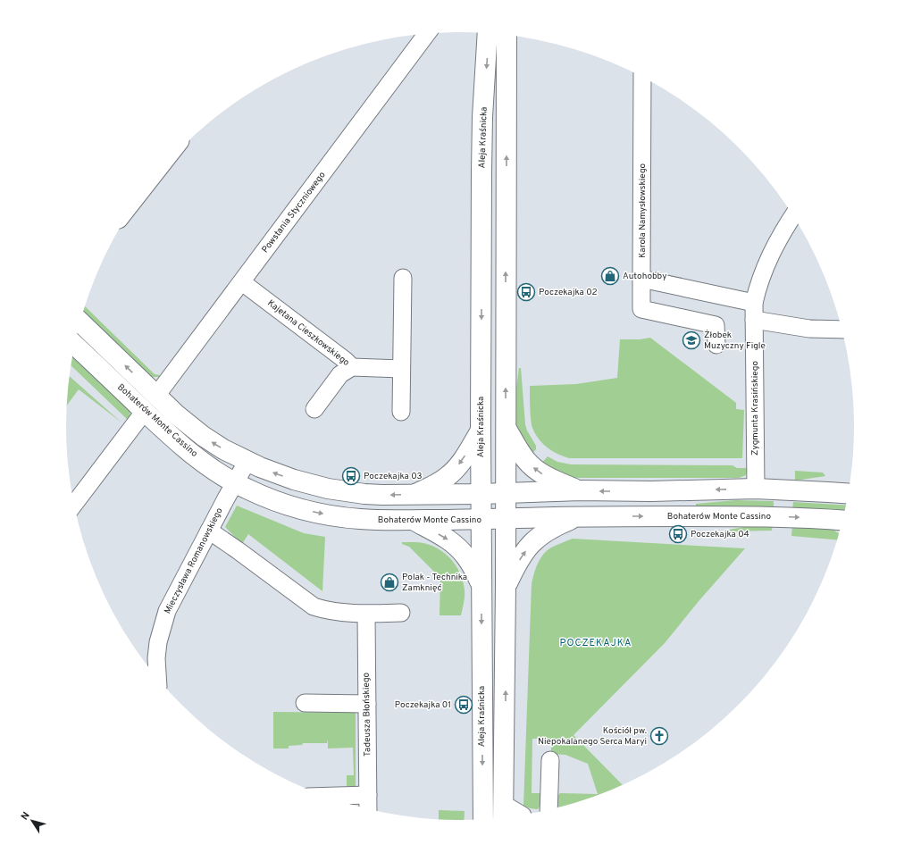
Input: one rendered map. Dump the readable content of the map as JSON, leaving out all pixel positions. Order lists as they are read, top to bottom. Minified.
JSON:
{"streets":{"main road":["Aleja Kraśnicka","Bohaterów Monte Cassino"],"street":["Karola Namysłowskiego","Powstania Styczniowego","Kajetana Cieszkowskiego","Zygmunta Krasińskiego","Mieczysława Romanowskiego","Tadeusza Błońskiego"]},"crossings":[["Aleja Kraśnicka","Bohaterów Monte Cassino"],["Powstania Styczniowego","Kajetana Cieszkowskiego"],["Powstania Styczniowego","Bohaterów Monte Cassino"],["Zygmunta Krasińskiego","Bohaterów Monte Cassino"],["Bohaterów Monte Cassino","Mieczysława Romanowskiego"]],"districts":["POCZEKAJKA"],"places":{"shop":["Autohobby","Polak - Technika Zamknięć"],"bus stop":["Poczekajka 02","Poczekajka 03","Poczekajka 04","Poczekajka 01"],"school or university":["Żłobek Muzyczny Figle"],"church":["Kościół pw. Niepokalanego Serca Maryi"]},"north":"top left"}
